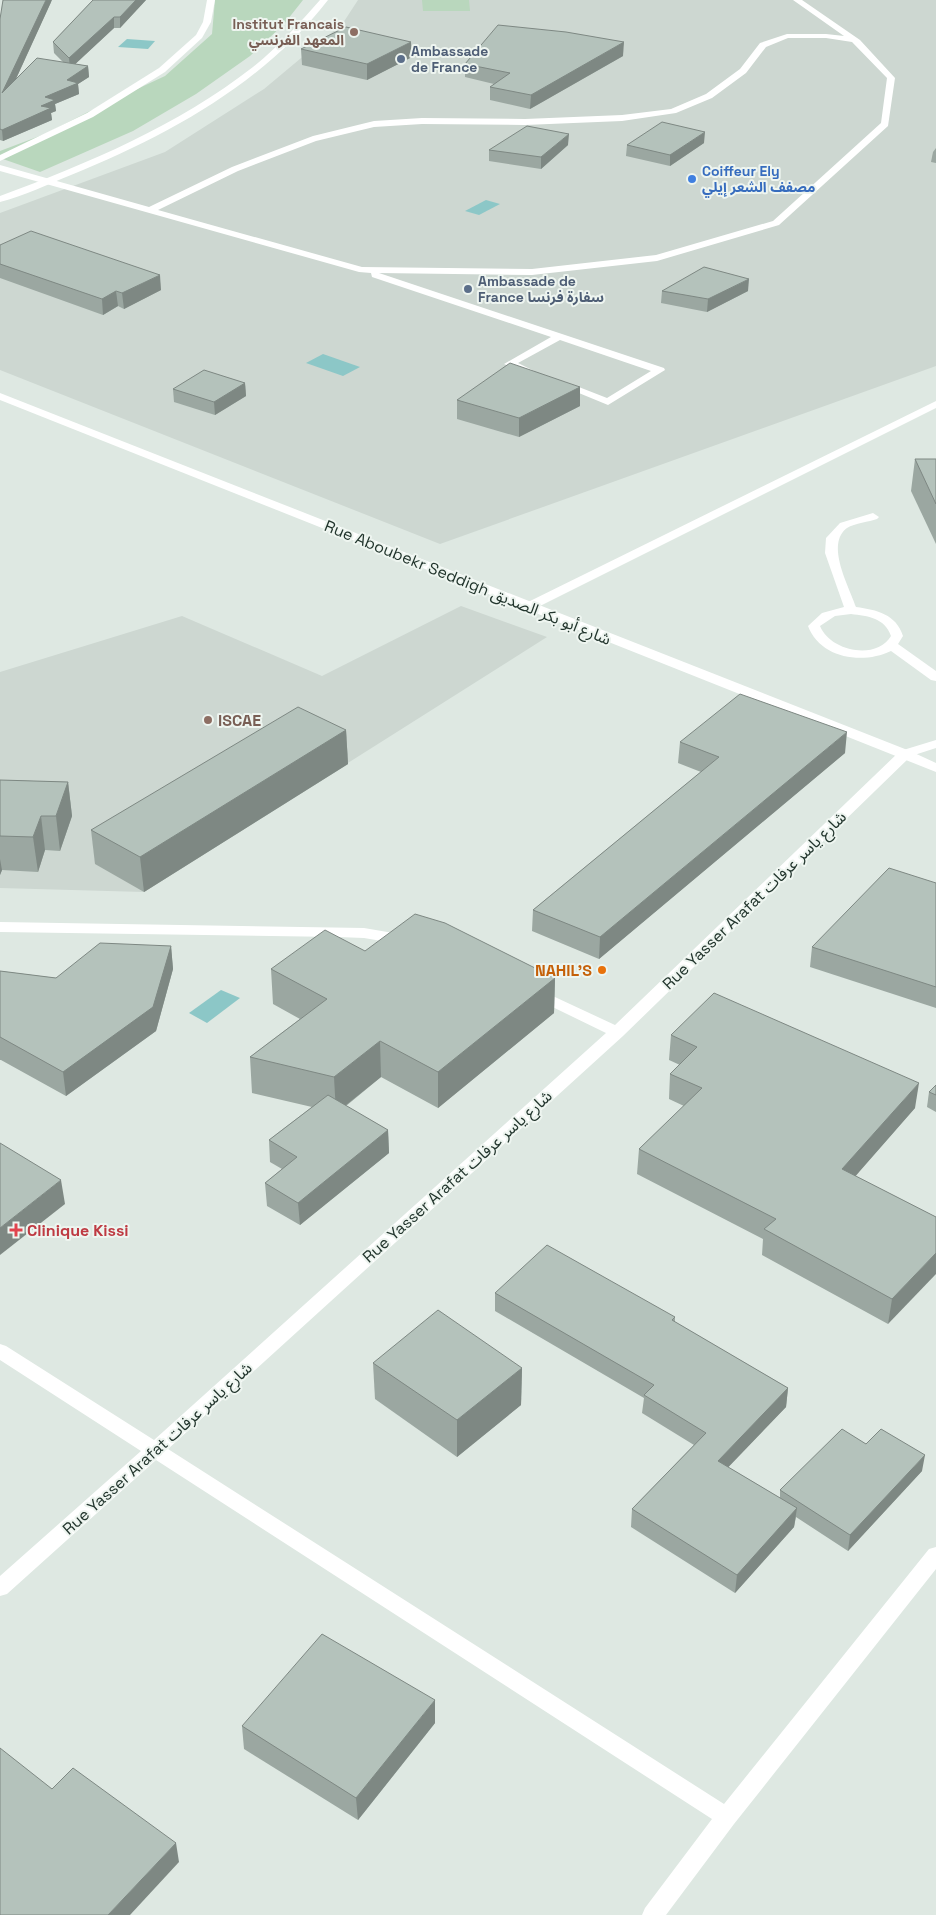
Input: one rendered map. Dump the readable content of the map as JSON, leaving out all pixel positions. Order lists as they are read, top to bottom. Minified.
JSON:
{"streets":{"street":["Rue Aboubekr Seddigh شارع أبو بكر الصديق","Rue Yasser Arafat شارع ياسر عرفات"]},"crossings":[["Rue Aboubekr Seddigh شارع أبو بكر الصديق","Rue Yasser Arafat شارع ياسر عرفات"]],"places":{"other":["Institut Francais المعهد الفرنسي","Ambassade de France","Coiffeur Ely مصفف الشعر إيلي","Ambassade de France سفارة فرنسا","ISCAE","NAHIL'S"],"health":["Clinique Kissi"]}}
